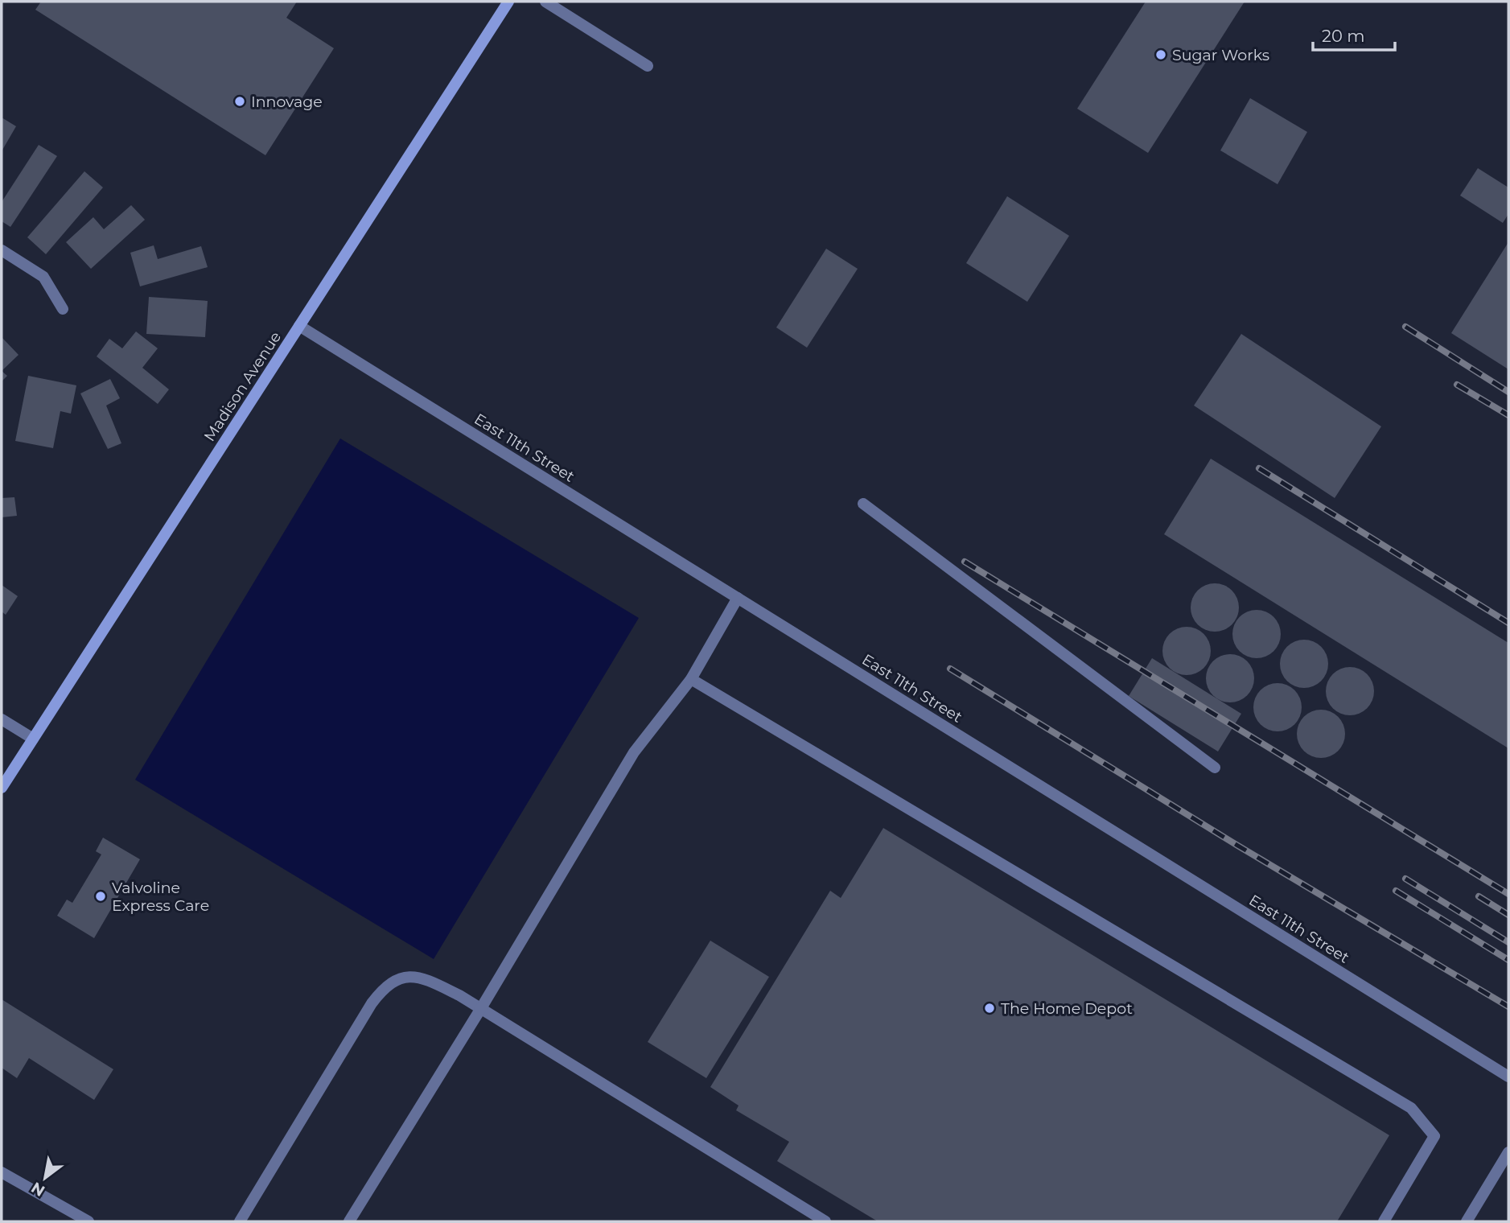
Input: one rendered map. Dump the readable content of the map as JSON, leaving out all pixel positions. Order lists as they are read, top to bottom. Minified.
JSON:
{"streets":{"main road":["Madison Avenue"],"street":["East 11th Street"]},"crossings":[["Madison Avenue","East 11th Street"]],"places":["Sugar Works","Innovage","Valvoline Express Care","The Home Depot"],"scale_bar":"20 m","north":"bottom left"}
